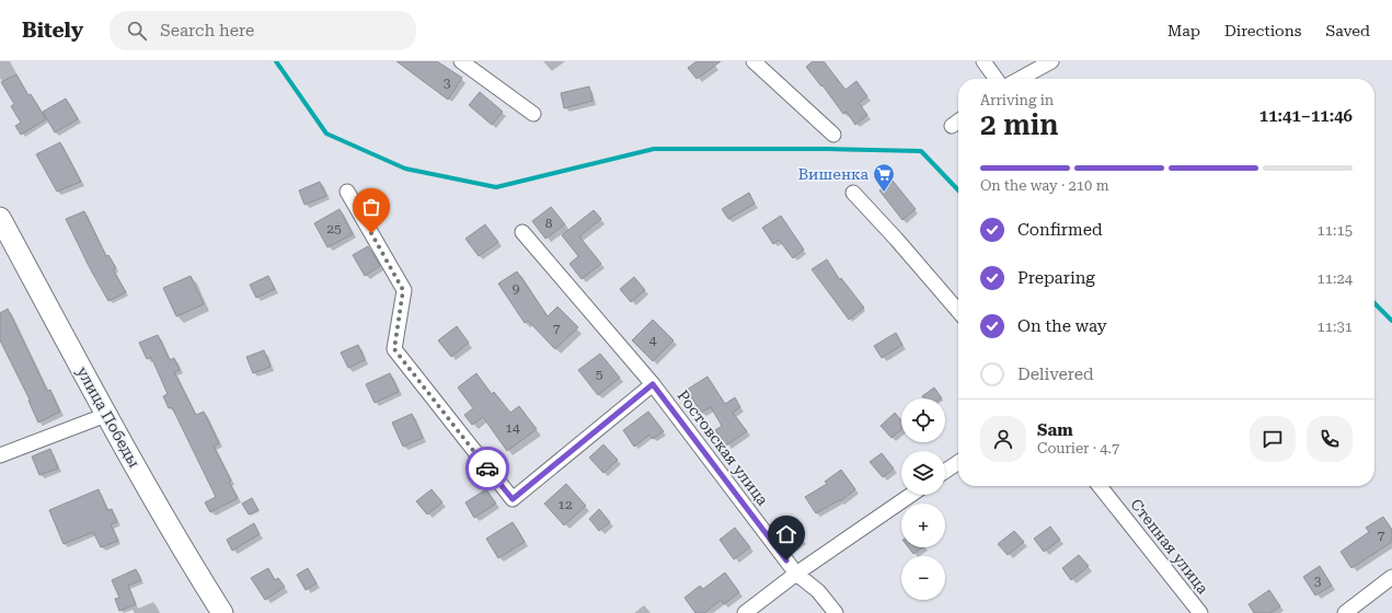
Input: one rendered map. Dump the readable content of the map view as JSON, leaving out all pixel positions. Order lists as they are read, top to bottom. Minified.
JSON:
{"streets":{"street":["улица Победы","Ростовская улица","Степная улица"]},"places":{"supermarket":["Вишенка"]},"house_numbers":["3","8","25","9","7","4","5","14","12","7","3"],"page":{"header":"Bitely","search":"Search here","nav":["Map","Directions","Saved"],"heading":["2 min","Arriving in","11:41–11:46"],"panel":["Sam","Courier · 4.7"],"bar":"On the way · 210 m","list":[["Confirmed","11:15"],["Preparing","11:24"],["On the way","11:31"],"Delivered"],"map_buttons":["+","−"]}}
